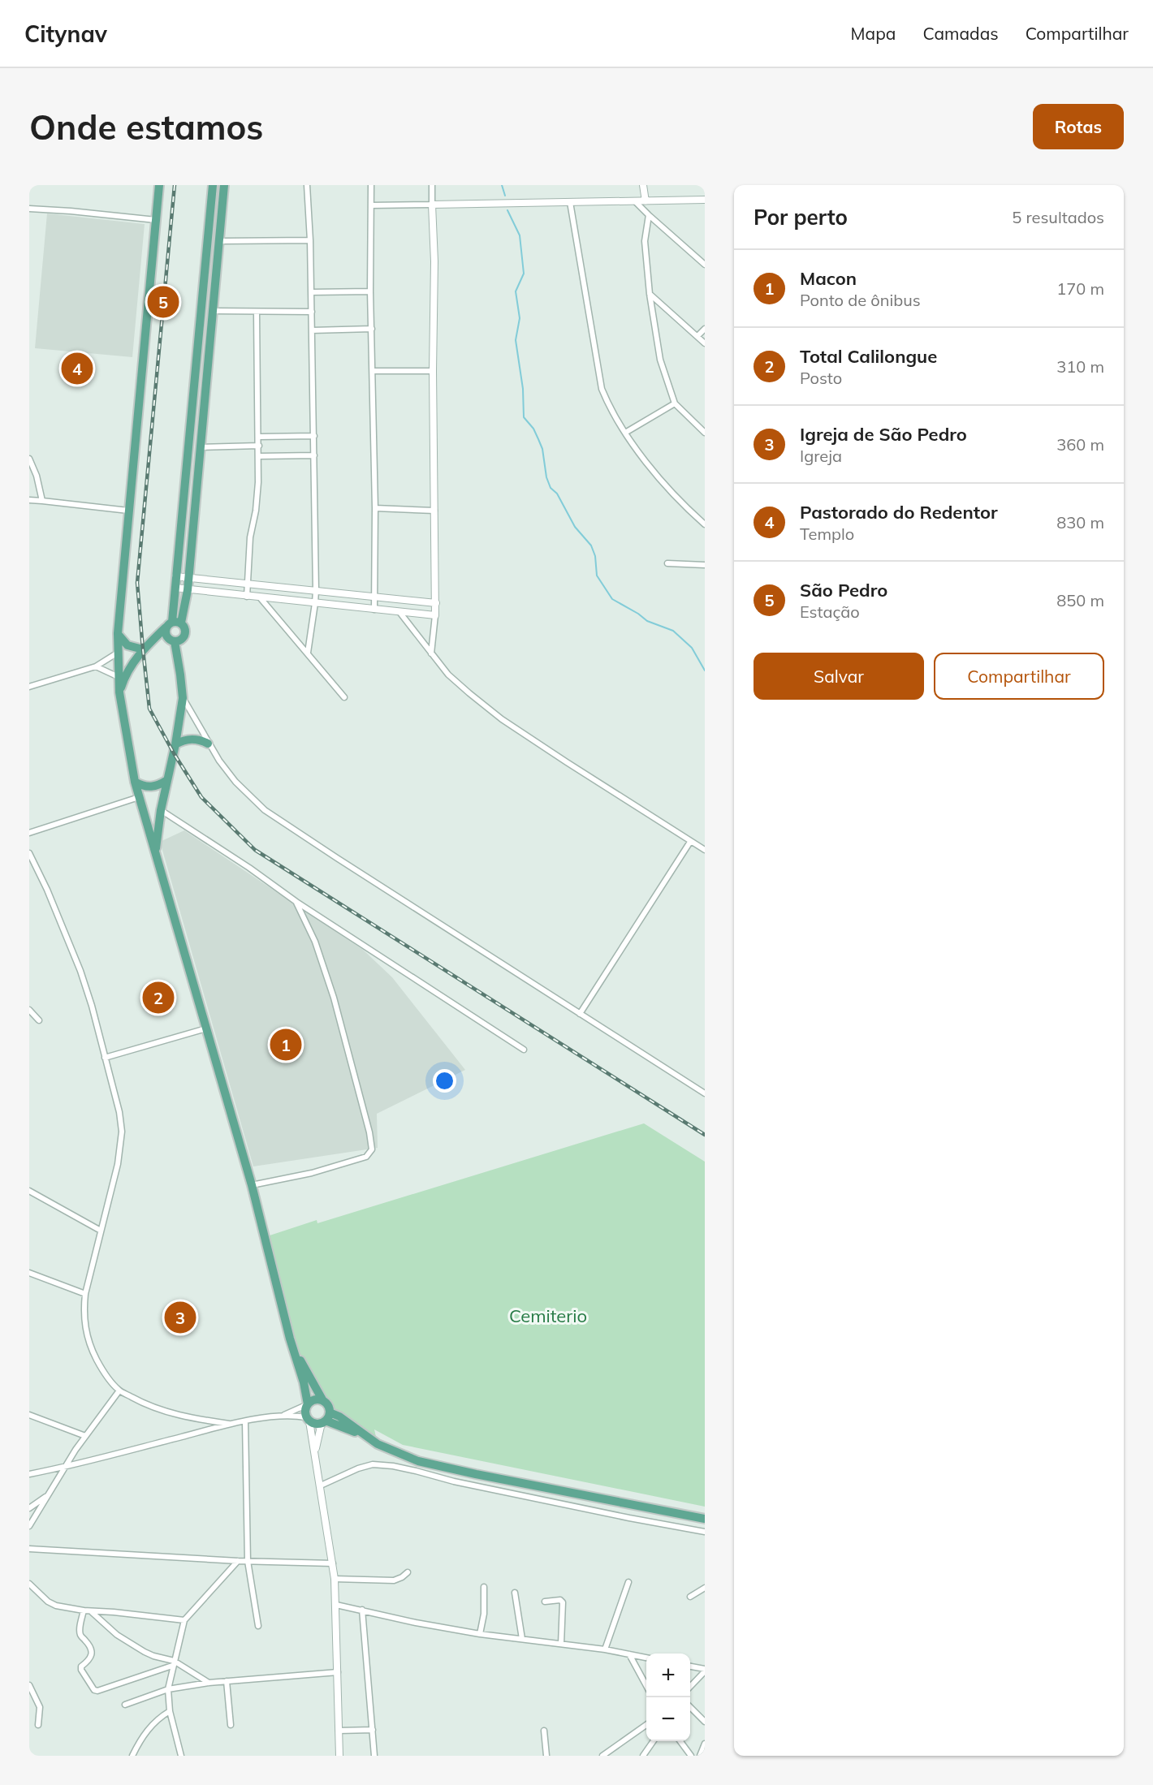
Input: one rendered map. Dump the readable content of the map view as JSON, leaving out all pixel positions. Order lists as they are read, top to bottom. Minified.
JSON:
{"parks":["Cemiterio"],"page":{"header":"Citynav","nav":["Mapa","Camadas","Compartilhar"],"buttons":["Rotas",["Salvar","Compartilhar"]],"title":"Onde estamos","heading":["Por perto","5 resultados"],"list":[{"mark":"1","name":"Macon","note":"Ponto de ônibus","value":"170 m"},{"mark":"2","name":"Total Calilongue","note":"Posto","value":"310 m"},{"mark":"3","name":"Igreja de São Pedro","note":"Igreja","value":"360 m"},{"mark":"4","name":"Pastorado do Redentor","note":"Templo","value":"830 m"},{"mark":"5","name":"São Pedro","note":"Estação","value":"850 m"}],"pins":["5","4","2","1","3"],"map_buttons":["+","−"]}}
